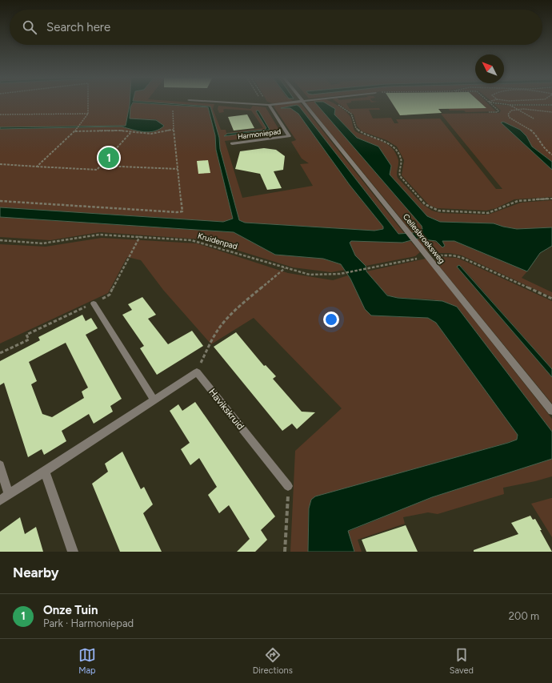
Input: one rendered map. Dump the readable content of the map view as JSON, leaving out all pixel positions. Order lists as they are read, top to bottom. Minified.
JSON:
{"streets":{"street":["Harmoniepad","Cellesbroeksweg","Havikskruid"],"path":["Kruidenpad"]},"crossings":[["Cellesbroeksweg","Kruidenpad"]],"north":"top left","page":{"search":"Search here","pins":"1","heading":"Nearby","list":[{"mark":"1","name":"Onze Tuin","note":"Park · Harmoniepad","value":"200 m"}],"nav":["Map","Directions","Saved"]}}
